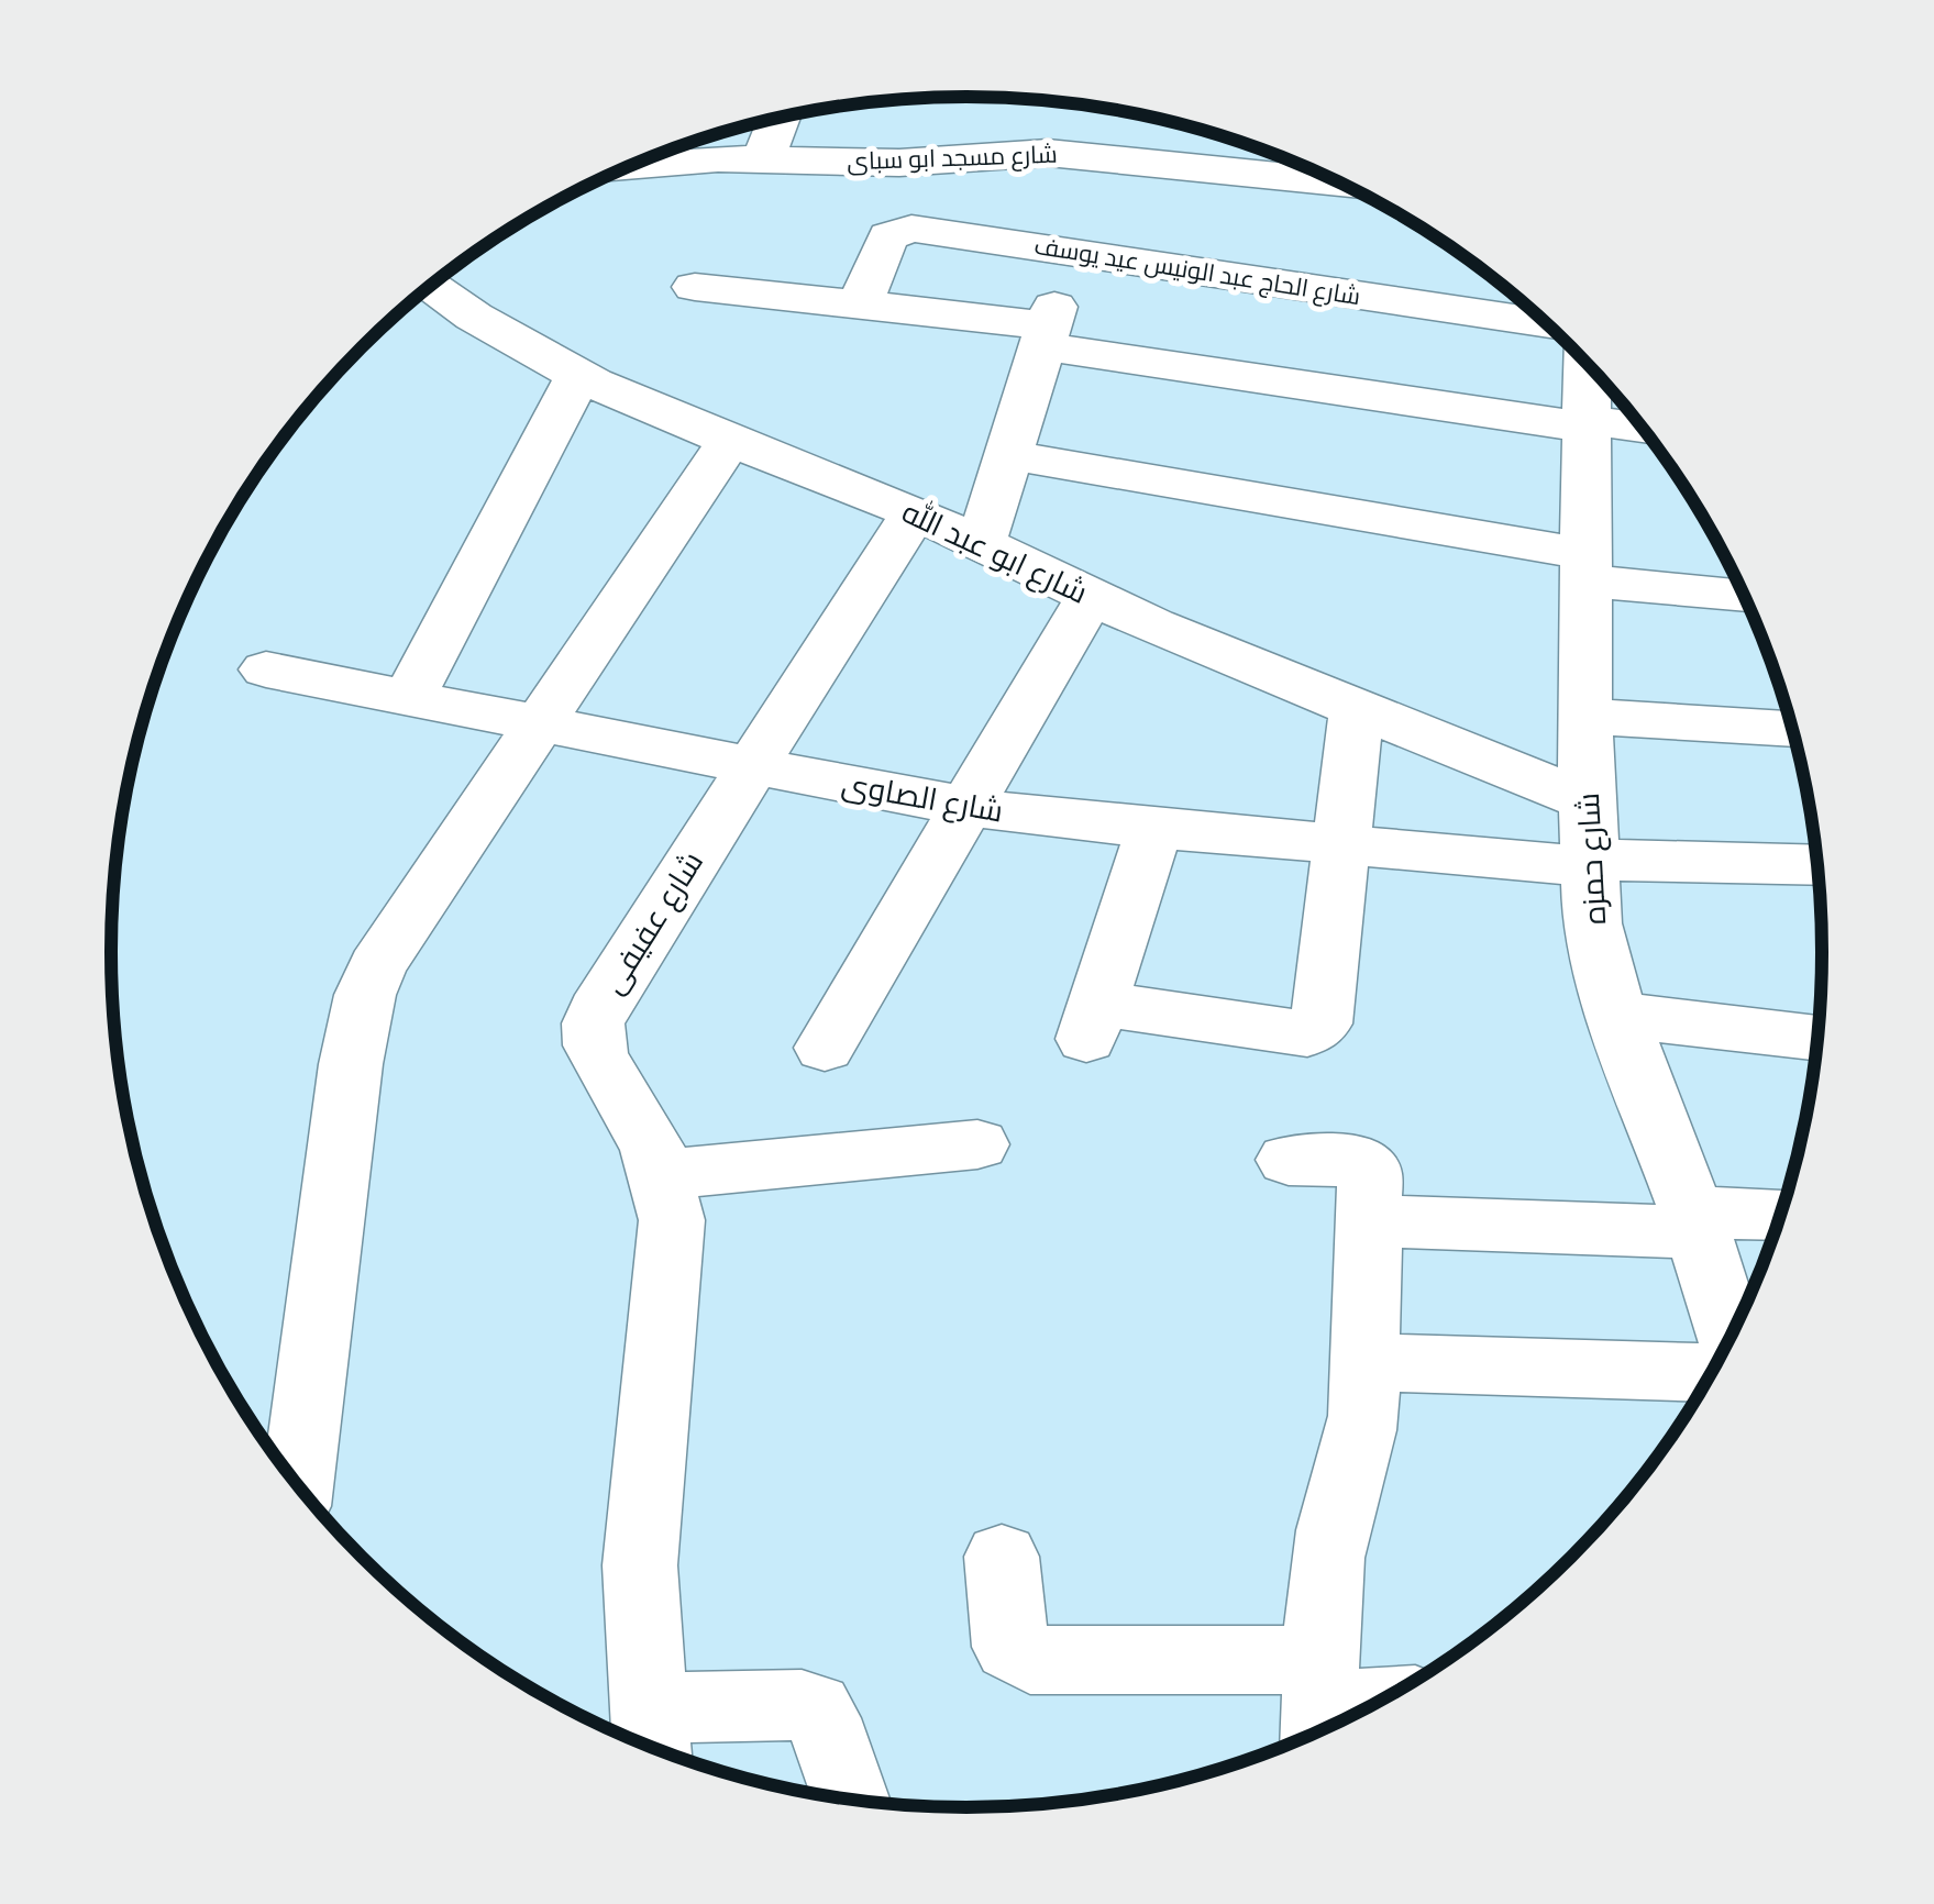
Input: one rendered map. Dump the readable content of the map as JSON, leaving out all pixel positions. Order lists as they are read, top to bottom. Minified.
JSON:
{"streets":{"street":["شارع مسجد ابو سباى","شارع الحاج عبد الونيس عيد يوسف","شارع ابو عبد الله","شارع الصاوى","شارع حمزه","شارع عفيفى"]},"crossings":[["شارع ابو عبد الله","شارع حمزه"],["شارع ابو عبد الله","شارع عفيفى"],["شارع الصاوى","شارع حمزه"],["شارع الصاوى","شارع عفيفى"]]}
